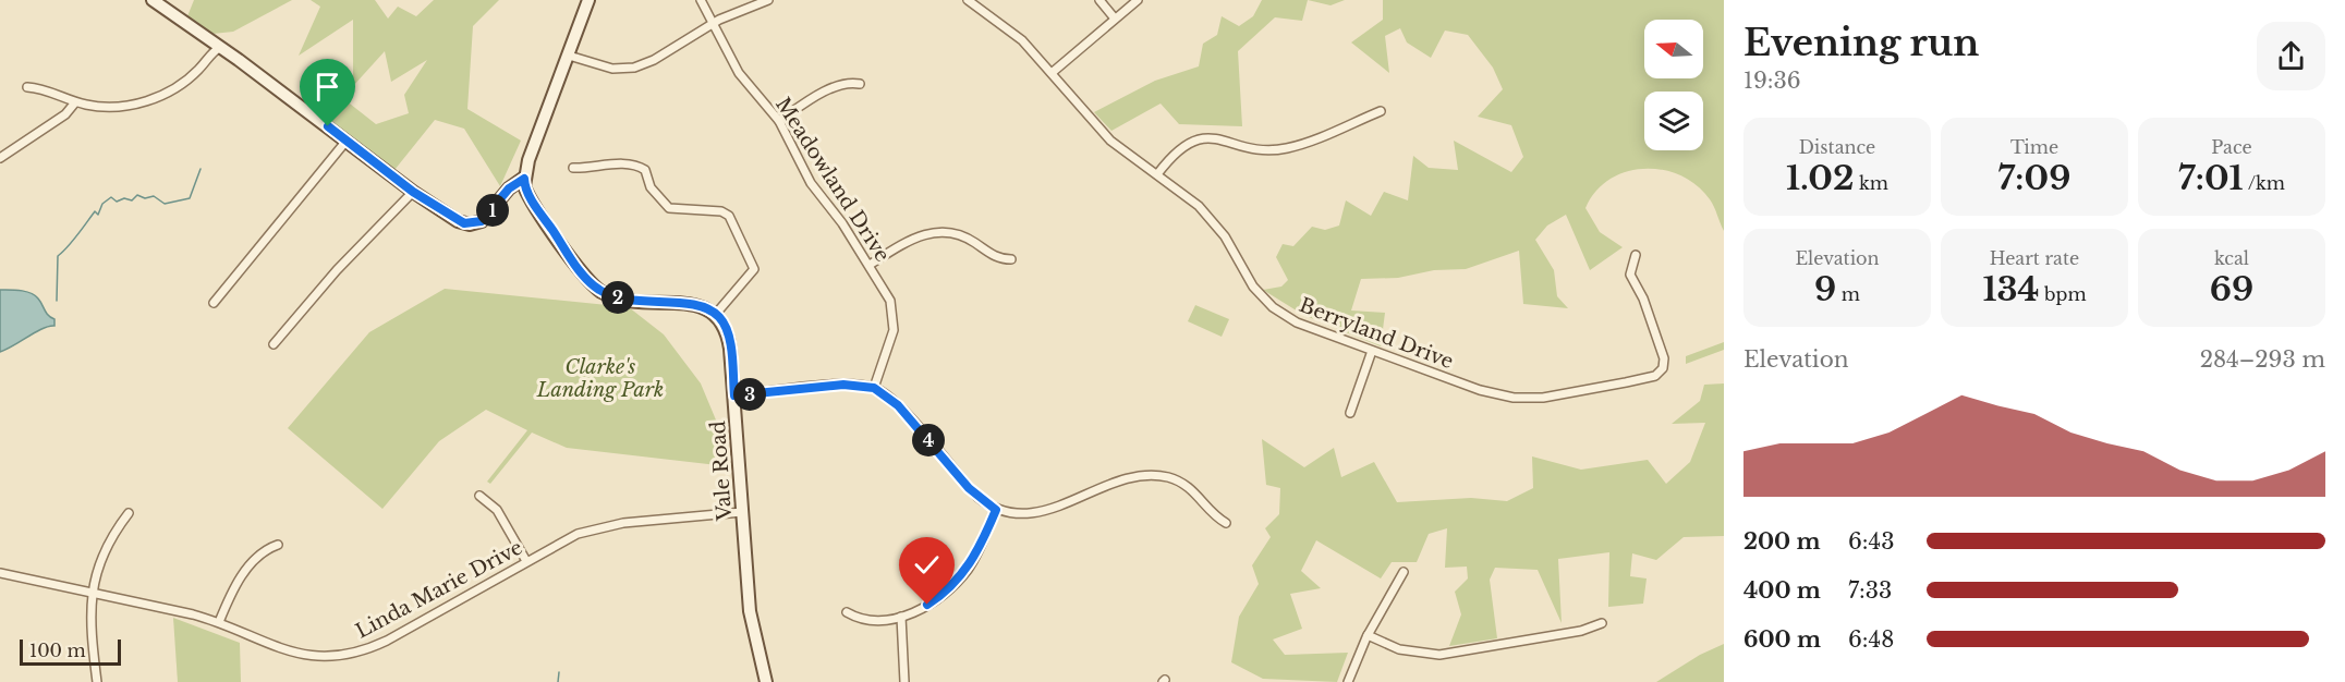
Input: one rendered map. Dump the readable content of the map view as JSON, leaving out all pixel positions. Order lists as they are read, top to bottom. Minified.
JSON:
{"streets":{"main road":["Vale Road"],"street":["Meadowland Drive","Berryland Drive","Linda Marie Drive"]},"crossings":[["Vale Road","Linda Marie Drive"]],"parks":["Clarke's Landing Park"],"scale_bar":"100 m","north":"left","page":{"heading":["Evening run","19:36"],"stats":[["Distance","1.02 km"],["Time","7:09"],["Pace","7:01 /km"],["Elevation","9 m"],["Heart rate","134 bpm"],["kcal","69"]],"pins":["1","2","3","4"],"chart":["Elevation","284–293 m"],"list":[{"name":"200 m","note":"6:43"},{"name":"400 m","note":"7:33"},{"name":"600 m","note":"6:48"}],"scale":"100 m"}}
